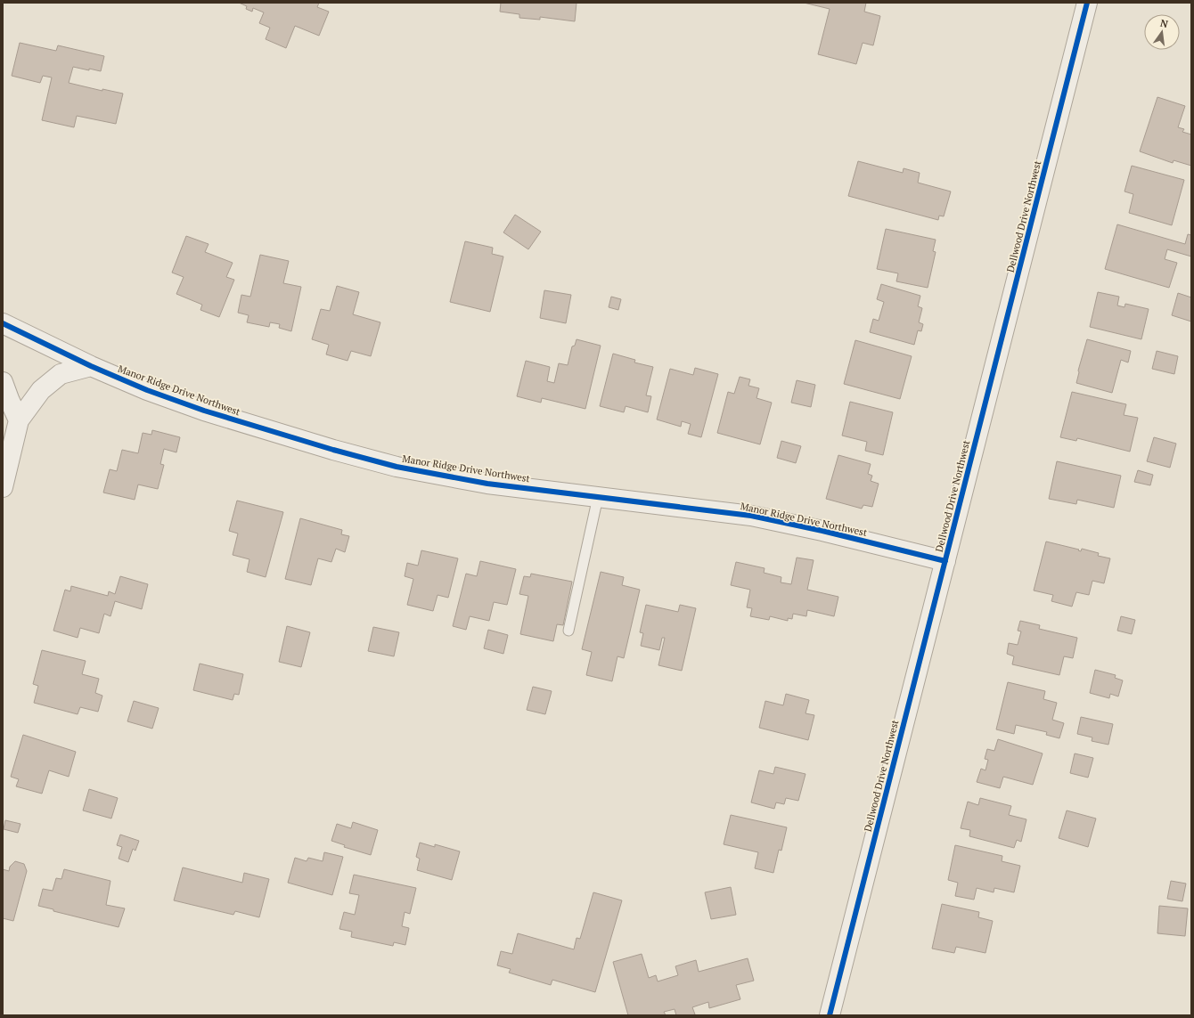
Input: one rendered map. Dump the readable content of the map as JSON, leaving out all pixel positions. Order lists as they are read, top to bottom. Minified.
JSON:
{"streets":{"street":["Dellwood Drive Northwest","Manor Ridge Drive Northwest"]},"crossings":[["Dellwood Drive Northwest","Manor Ridge Drive Northwest"]],"north":"top"}
